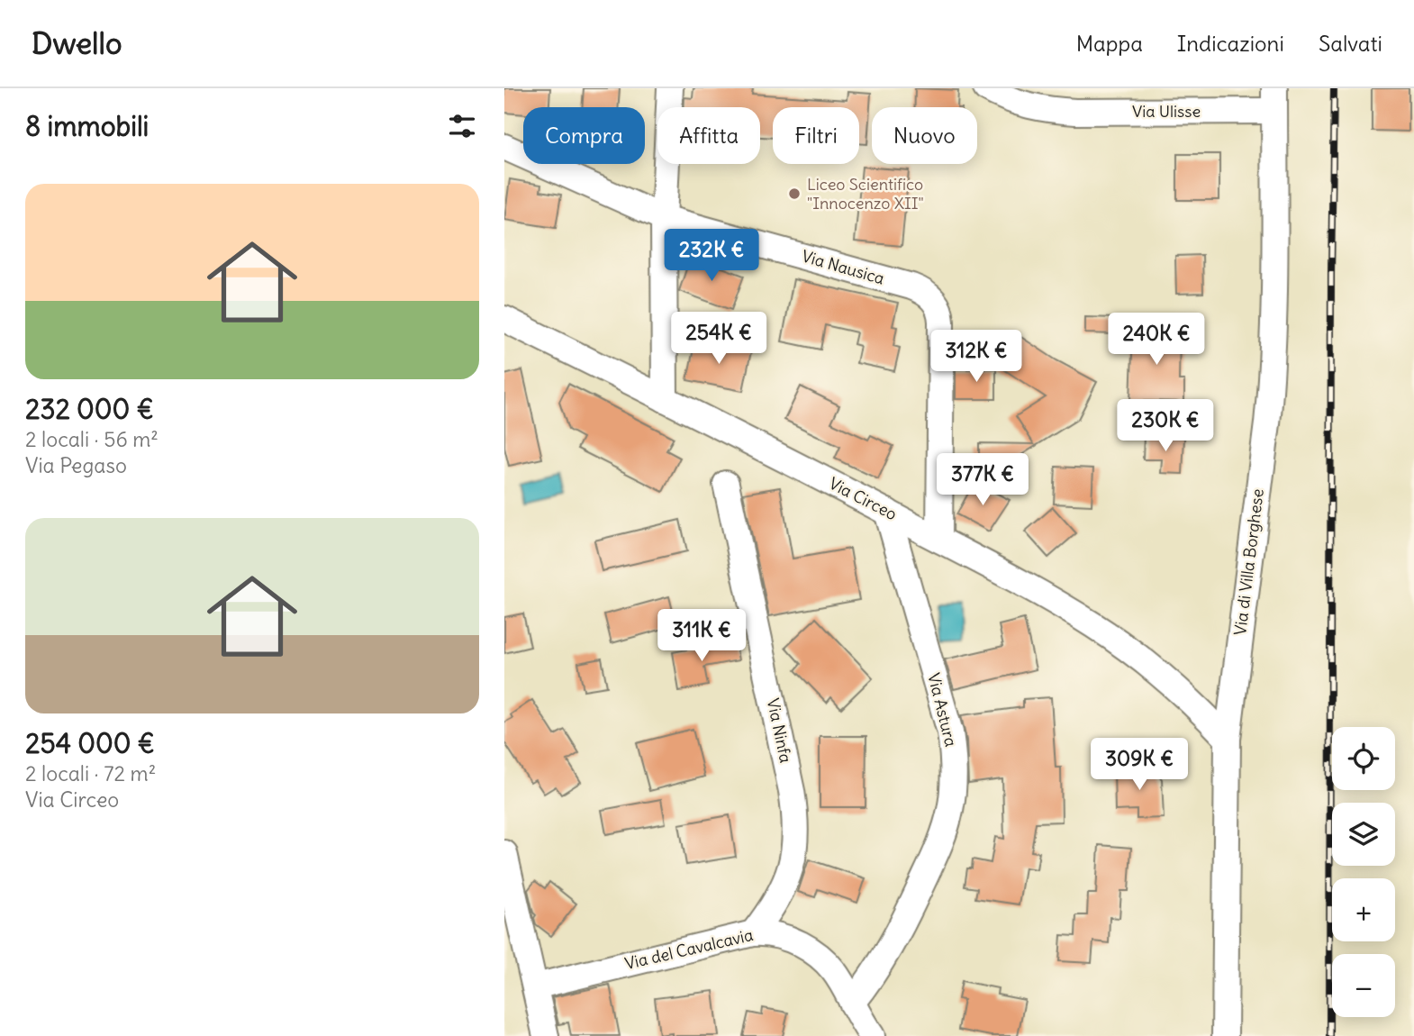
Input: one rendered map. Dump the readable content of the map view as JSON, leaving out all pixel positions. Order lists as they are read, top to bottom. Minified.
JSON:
{"streets":{"street":["Via Ulisse","Via Nausica","Via Circeo","Via di Villa Borghese","Via Astura","Via Ninfa","Via del Cavalcavia"]},"crossings":[["Via Ulisse","Via di Villa Borghese"],["Via Nausica","Via Circeo"],["Via Circeo","Via di Villa Borghese"],["Via Circeo","Via Astura"],["Via Astura","Via del Cavalcavia"],["Via Ninfa","Via del Cavalcavia"]],"places":["Liceo Scientifico \"Innocenzo XII\""],"page":{"header":"Dwello","nav":["Mappa","Indicazioni","Salvati"],"heading":"8 immobili","chip":["Compra","Affitta","Filtri","Nuovo"],"list":[{"name":"232 000 €","note":"2 locali · 56 m² · Via Pegaso"},{"name":"254 000 €","note":"2 locali · 72 m² · Via Circeo"}],"price":["232K €","254K €","240K €","312K €","230K €","377K €","311K €","309K €"],"map_buttons":["+","−"]}}
